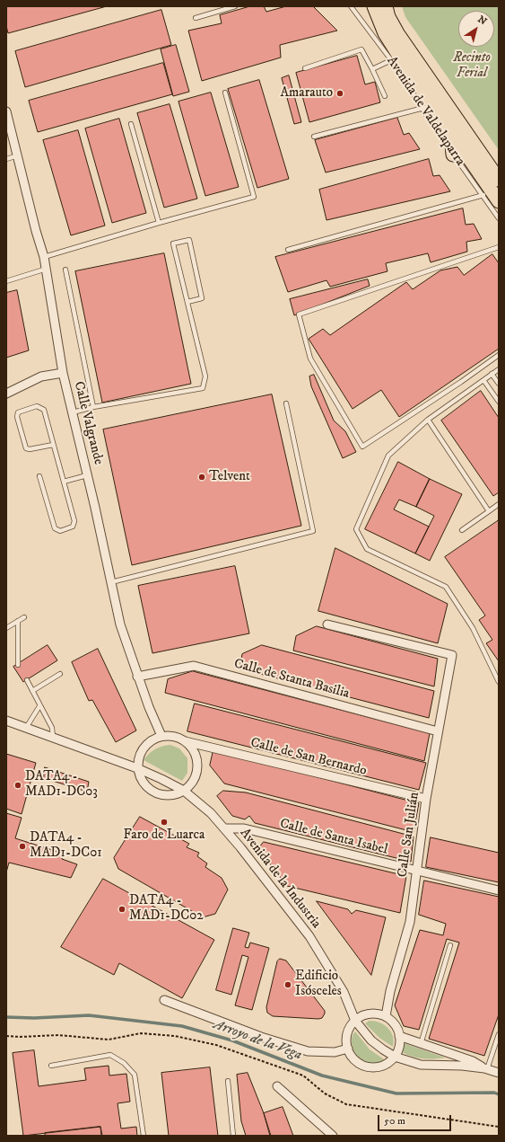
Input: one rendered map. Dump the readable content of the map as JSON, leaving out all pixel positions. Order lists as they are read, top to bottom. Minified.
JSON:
{"streets":{"highway":["Avenida de Valdelaparra"],"street":["Calle Valgrande","Calle de Stanta Basilia","Calle de San Bernardo","Calle San Julián","Calle de Santa Isabel","Avenida de la Industria"]},"crossings":[["Calle Valgrande","Calle de Stanta Basilia"],["Calle Valgrande","Calle de San Bernardo"],["Calle Valgrande","Avenida de la Industria"],["Calle de Stanta Basilia","Calle San Julián"],["Calle de San Bernardo","Calle San Julián"],["Calle de San Bernardo","Avenida de la Industria"],["Calle San Julián","Calle de Santa Isabel"],["Calle de Santa Isabel","Avenida de la Industria"]],"water":["Arroyo de la Vega"],"parks":["Recinto Ferial"],"places":["Amarauto","Telvent","DATA4 - MAD1-DC03","Faro de Luarca","DATA4 - MAD1-DC01","DATA4 - MAD1-DC02","Edificio Isósceles"],"scale_bar":"50 m","north":"top right"}
